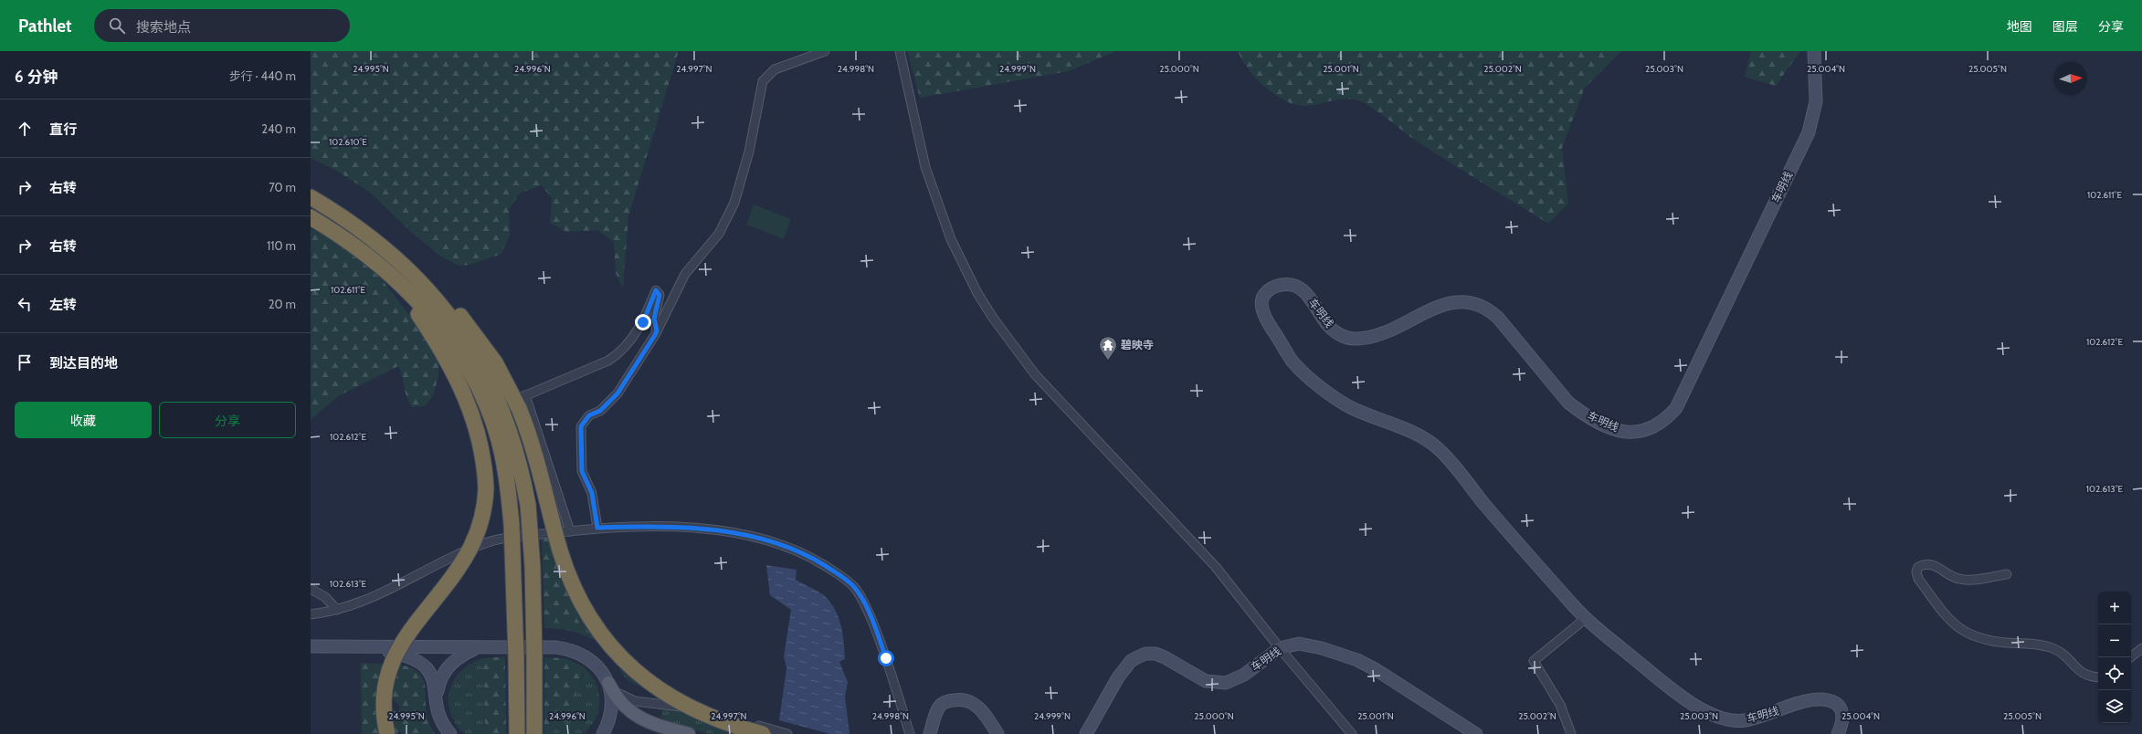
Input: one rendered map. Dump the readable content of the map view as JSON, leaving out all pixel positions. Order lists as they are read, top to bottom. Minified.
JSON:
{"streets":{"main road":["车明线"]},"places":{"temple":["碧映寺"]},"north":"right","page":{"header":"Pathlet","search":"搜索地点","nav":["地图","图层","分享"],"heading":["6 分钟","步行 · 440 m"],"list":[["直行","240 m"],["右转","70 m"],["右转","110 m"],["左转","20 m"],"到达目的地"],"buttons":["收藏","分享"],"map_buttons":["+","−"]},"coordinates":["24.995°N","24.996°N","24.997°N","24.998°N","24.999°N","25.000°N","25.001°N","25.002°N","25.003°N","25.004°N","25.005°N","102.610°E","102.611°E","102.612°E","102.613°E"]}
